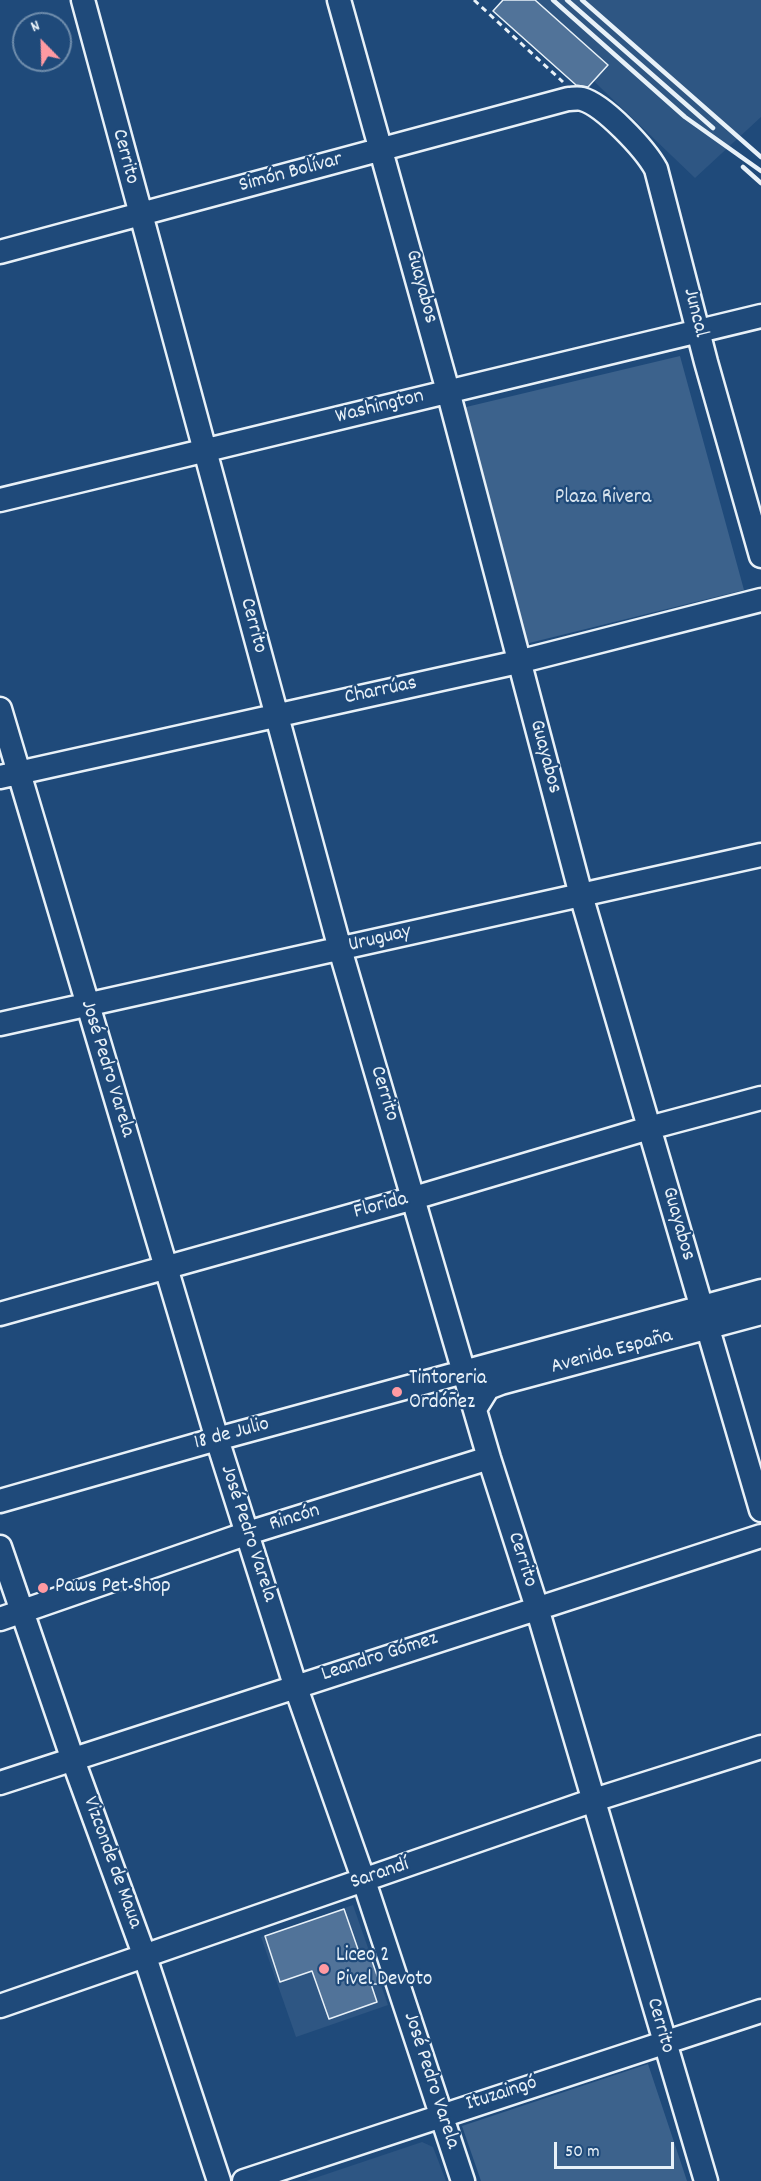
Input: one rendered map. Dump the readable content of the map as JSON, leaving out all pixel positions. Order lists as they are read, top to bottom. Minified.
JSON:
{"streets":{"street":["Cerrito","Simón Bolívar","Guayabos","Juncal","Washington","Charrúas","Uruguay","José Pedro Varela","Florida","Avenida España","18 de Julio","Rincón","Leandro Gómez","Vizconde de Maua","Sarandí","Ituzaingó"]},"crossings":[["Cerrito","Simón Bolívar"],["Cerrito","Washington"],["Cerrito","Charrúas"],["Cerrito","Uruguay"],["Cerrito","Florida"],["Cerrito","Avenida España"],["Cerrito","18 de Julio"],["Cerrito","Rincón"],["Cerrito","Leandro Gómez"],["Cerrito","Sarandí"],["Cerrito","Ituzaingó"],["Simón Bolívar","Guayabos"],["Simón Bolívar","Juncal"],["Guayabos","Washington"],["Guayabos","Charrúas"],["Guayabos","Uruguay"],["Guayabos","Florida"],["Guayabos","Avenida España"],["Juncal","Washington"],["Charrúas","José Pedro Varela"],["Uruguay","José Pedro Varela"],["José Pedro Varela","Florida"],["José Pedro Varela","18 de Julio"],["José Pedro Varela","Rincón"],["José Pedro Varela","Leandro Gómez"],["José Pedro Varela","Sarandí"],["José Pedro Varela","Ituzaingó"],["Avenida España","18 de Julio"],["Rincón","Vizconde de Maua"],["Leandro Gómez","Vizconde de Maua"],["Vizconde de Maua","Sarandí"]],"parks":["Plaza Rivera"],"places":["Tintoreria Ordóñez","Paws Pet Shop","Liceo 2 Pivel Devoto"],"scale_bar":"50 m","north":"top left"}
